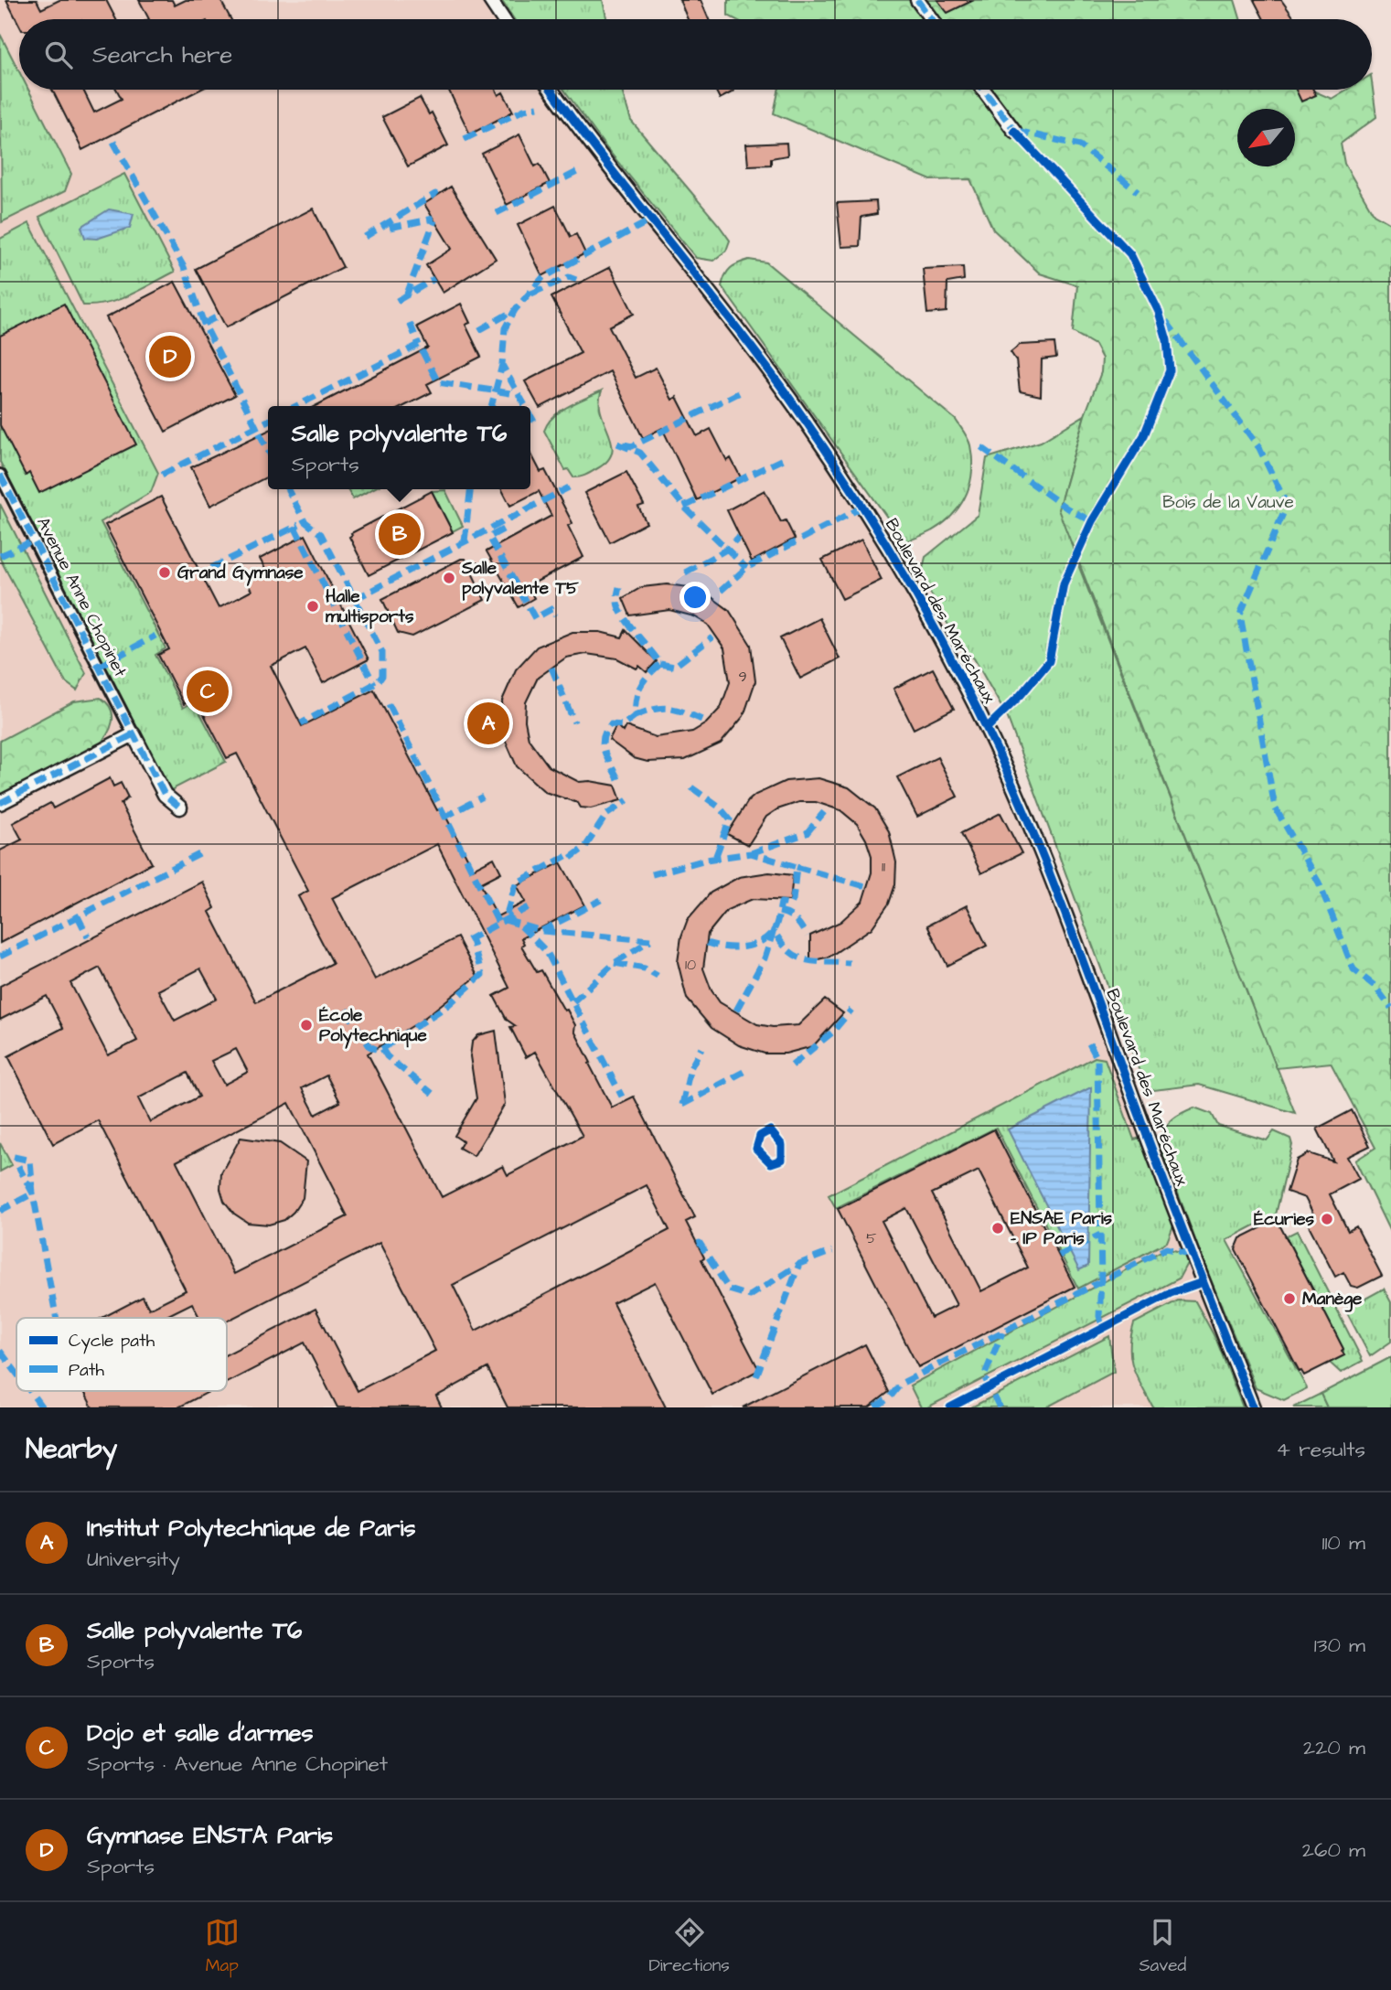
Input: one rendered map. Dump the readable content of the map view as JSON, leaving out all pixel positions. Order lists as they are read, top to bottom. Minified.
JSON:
{"streets":{"street":["Avenue Anne Chopinet","Boulevard des Maréchaux"]},"parks":["Bois de la Vauve"],"places":["Grand Gymnase","Salle polyvalente T5","Halle multisports","École Polytechnique","Écuries","ENSAE Paris - IP Paris","Manège"],"house_numbers":["9","11","10","5"],"legend":["Cycle path","Path"],"north":"bottom left","page":{"search":"Search here","pins":["D","B","C","A"],"popup":["Salle polyvalente T6","Sports"],"heading":["Nearby","4 results"],"list":[{"mark":"A","name":"Institut Polytechnique de Paris","note":"University","value":"110 m"},{"mark":"B","name":"Salle polyvalente T6","note":"Sports","value":"130 m"},{"mark":"C","name":"Dojo et salle d'armes","note":"Sports · Avenue Anne Chopinet","value":"220 m"},{"mark":"D","name":"Gymnase ENSTA Paris","note":"Sports","value":"260 m"}],"nav":["Map","Directions","Saved"]}}
